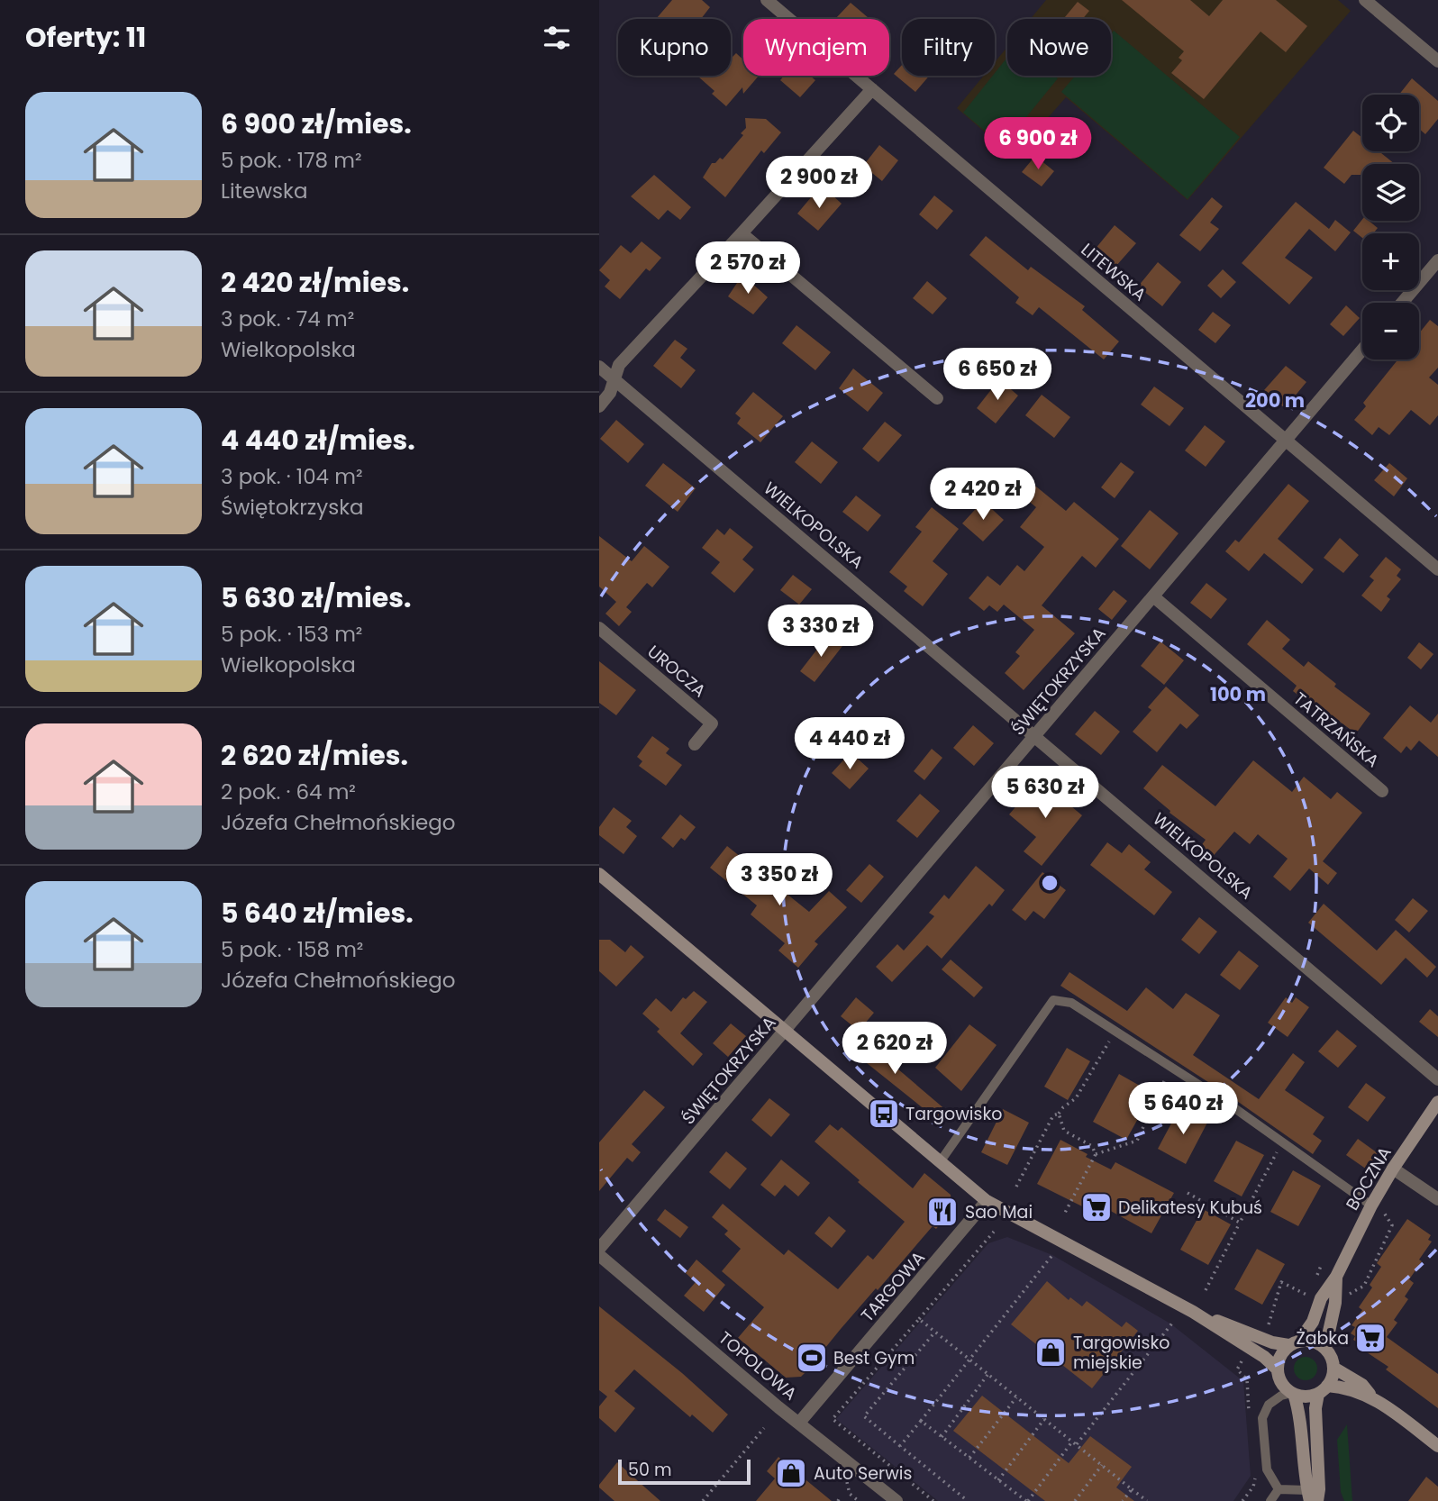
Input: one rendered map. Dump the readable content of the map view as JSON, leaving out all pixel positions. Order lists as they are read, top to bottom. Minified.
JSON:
{"streets":{"street":["LITEWSKA","WIELKOPOLSKA","UROCZA","ŚWIĘTOKRZYSKA","TATRZAŃSKA","BOCZNA","TARGOWA","TOPOLOWA"]},"crossings":[["LITEWSKA","ŚWIĘTOKRZYSKA"],["WIELKOPOLSKA","ŚWIĘTOKRZYSKA"],["ŚWIĘTOKRZYSKA","TATRZAŃSKA"],["TARGOWA","TOPOLOWA"]],"places":{"bus stop":["Targowisko"],"supermarket":["Delikatesy Kubuś","Żabka"],"restaurant":["Sao Mai"],"shop":["Targowisko miejskie","Auto Serwis"],"sports":["Best Gym"]},"scale_bar":"50 m","page":{"heading":"Oferty: 11","chip":["Kupno","Wynajem","Filtry","Nowe"],"list":[{"name":"6 900 zł/mies.","note":"5 pok. · 178 m² · Litewska"},{"name":"2 420 zł/mies.","note":"3 pok. · 74 m² · Wielkopolska"},{"name":"4 440 zł/mies.","note":"3 pok. · 104 m² · Świętokrzyska"},{"name":"5 630 zł/mies.","note":"5 pok. · 153 m² · Wielkopolska"},{"name":"2 620 zł/mies.","note":"2 pok. · 64 m² · Józefa Chełmońskiego"},{"name":"5 640 zł/mies.","note":"5 pok. · 158 m² · Józefa Chełmońskiego"}],"map_buttons":["+","−"],"price":["6 900 zł","2 900 zł","2 570 zł","6 650 zł","2 420 zł","3 330 zł","4 440 zł","5 630 zł","3 350 zł","2 620 zł","5 640 zł"],"scale":"50 m"},"rings":["200 m","100 m"]}
